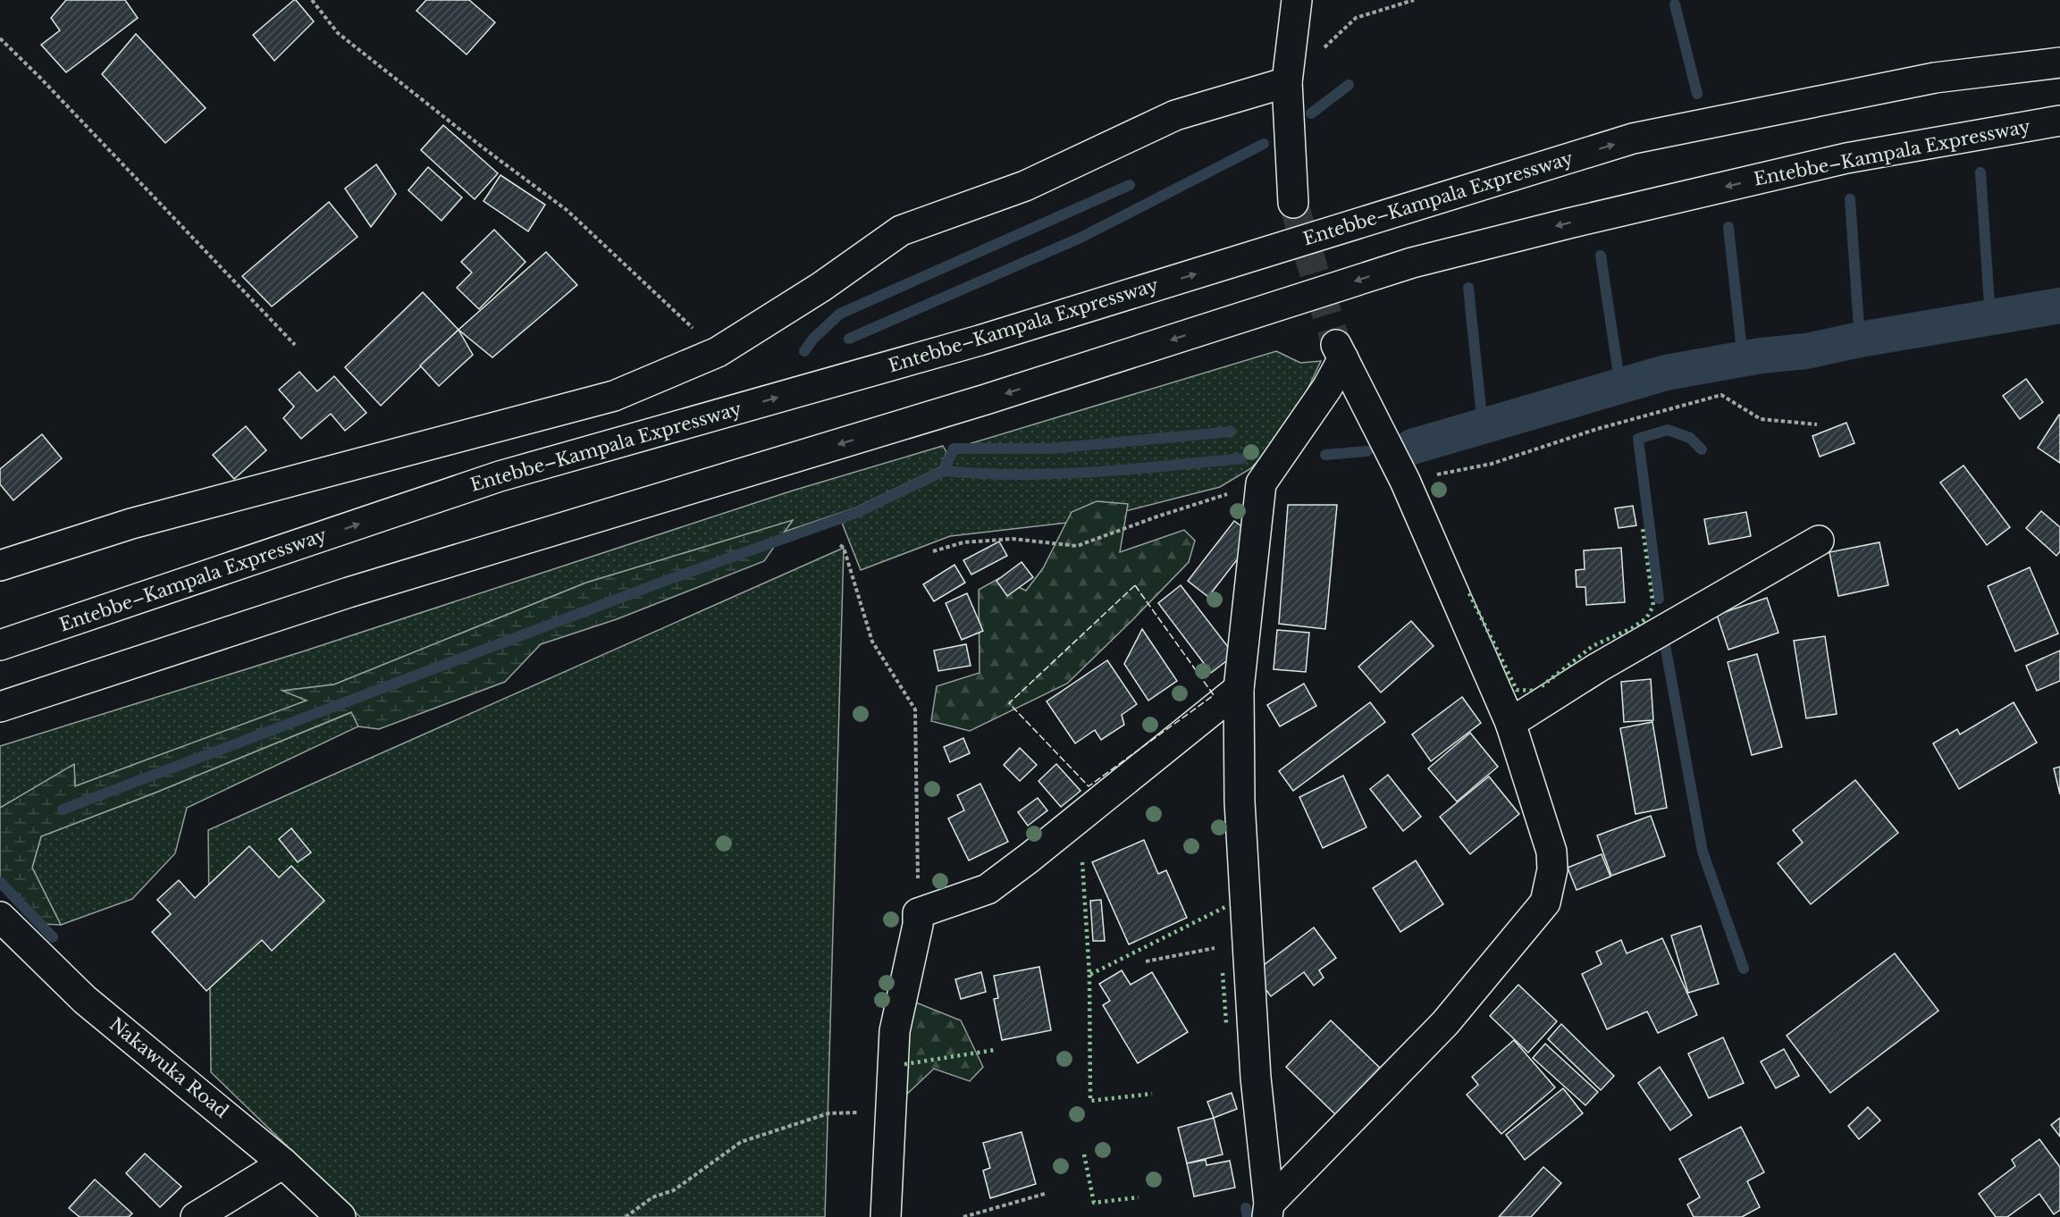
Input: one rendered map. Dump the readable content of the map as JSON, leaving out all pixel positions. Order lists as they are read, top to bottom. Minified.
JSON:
{"streets":{"main road":["Entebbe–Kampala Expressway","Nakawuka Road"]}}
